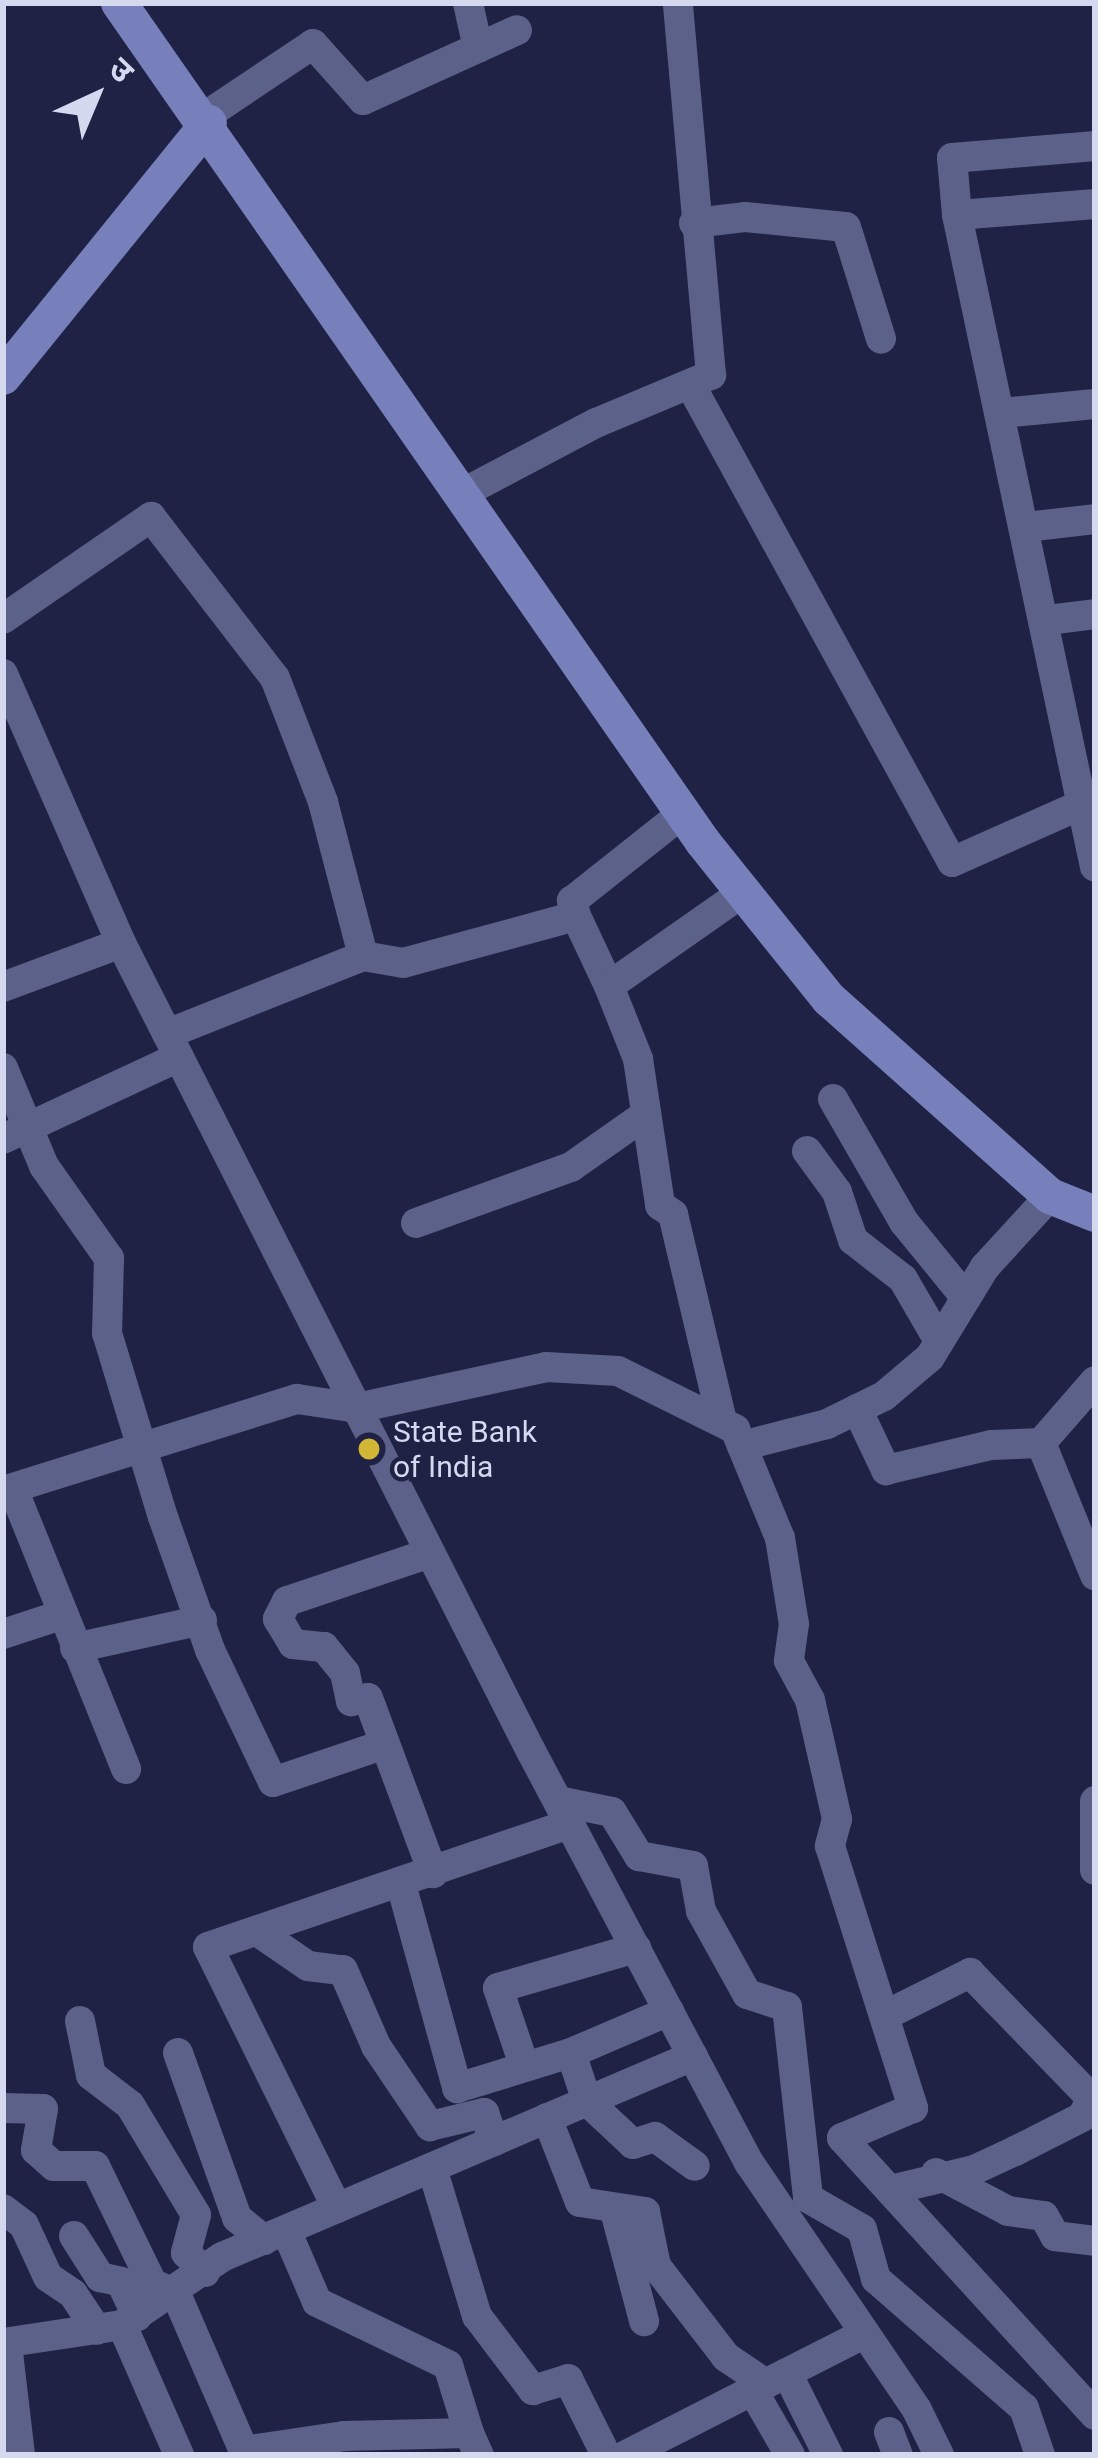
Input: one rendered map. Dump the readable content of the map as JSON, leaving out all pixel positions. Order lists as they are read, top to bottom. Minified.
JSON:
{"places":["State Bank of India"],"north":"top right"}
